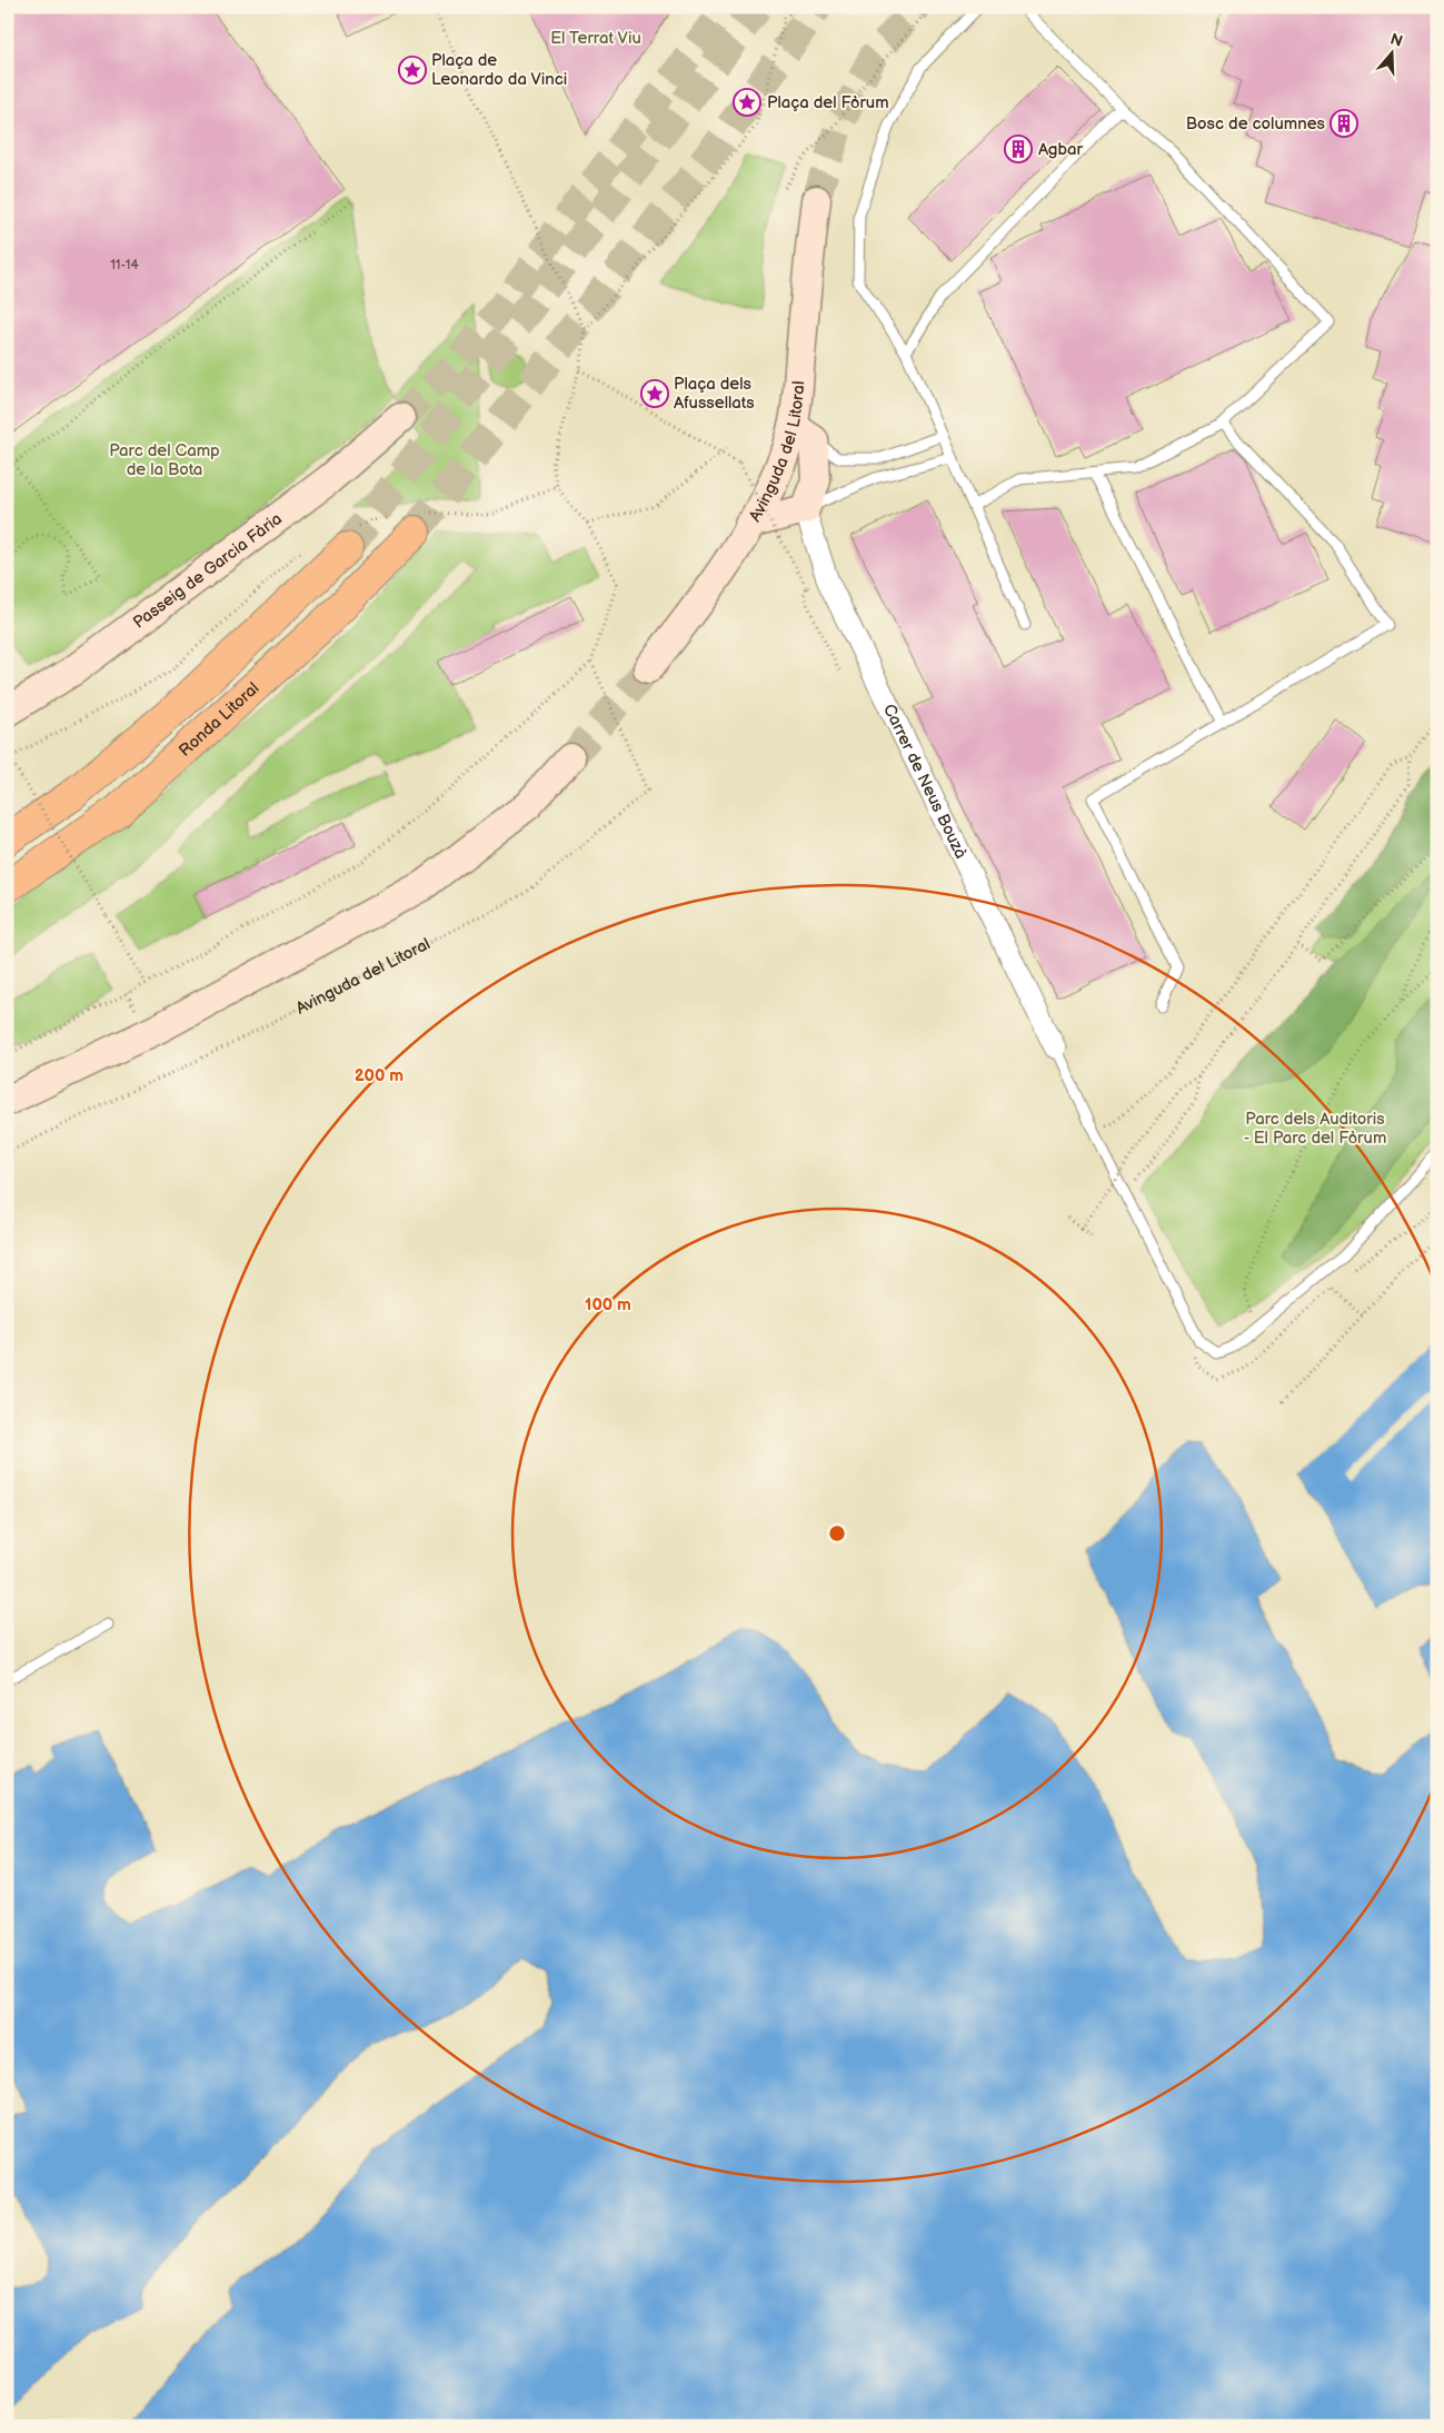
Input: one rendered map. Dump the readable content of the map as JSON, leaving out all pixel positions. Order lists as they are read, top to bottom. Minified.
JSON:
{"streets":{"highway":["Ronda Litoral"],"main road":["Avinguda del Litoral","Passeig de Garcia Fària"],"street":["Carrer de Neus Bouzà"]},"parks":["El Terrat Viu","Parc del Camp de la Bota","Parc dels Auditoris - El Parc del Fòrum"],"places":{"place":["Plaça de Leonardo da Vinci","Plaça del Fòrum","Plaça dels Afussellats"],"building":["Bosc de columnes","Agbar"]},"house_numbers":["11-14"],"north":"top","rings":["200 m","100 m"]}
